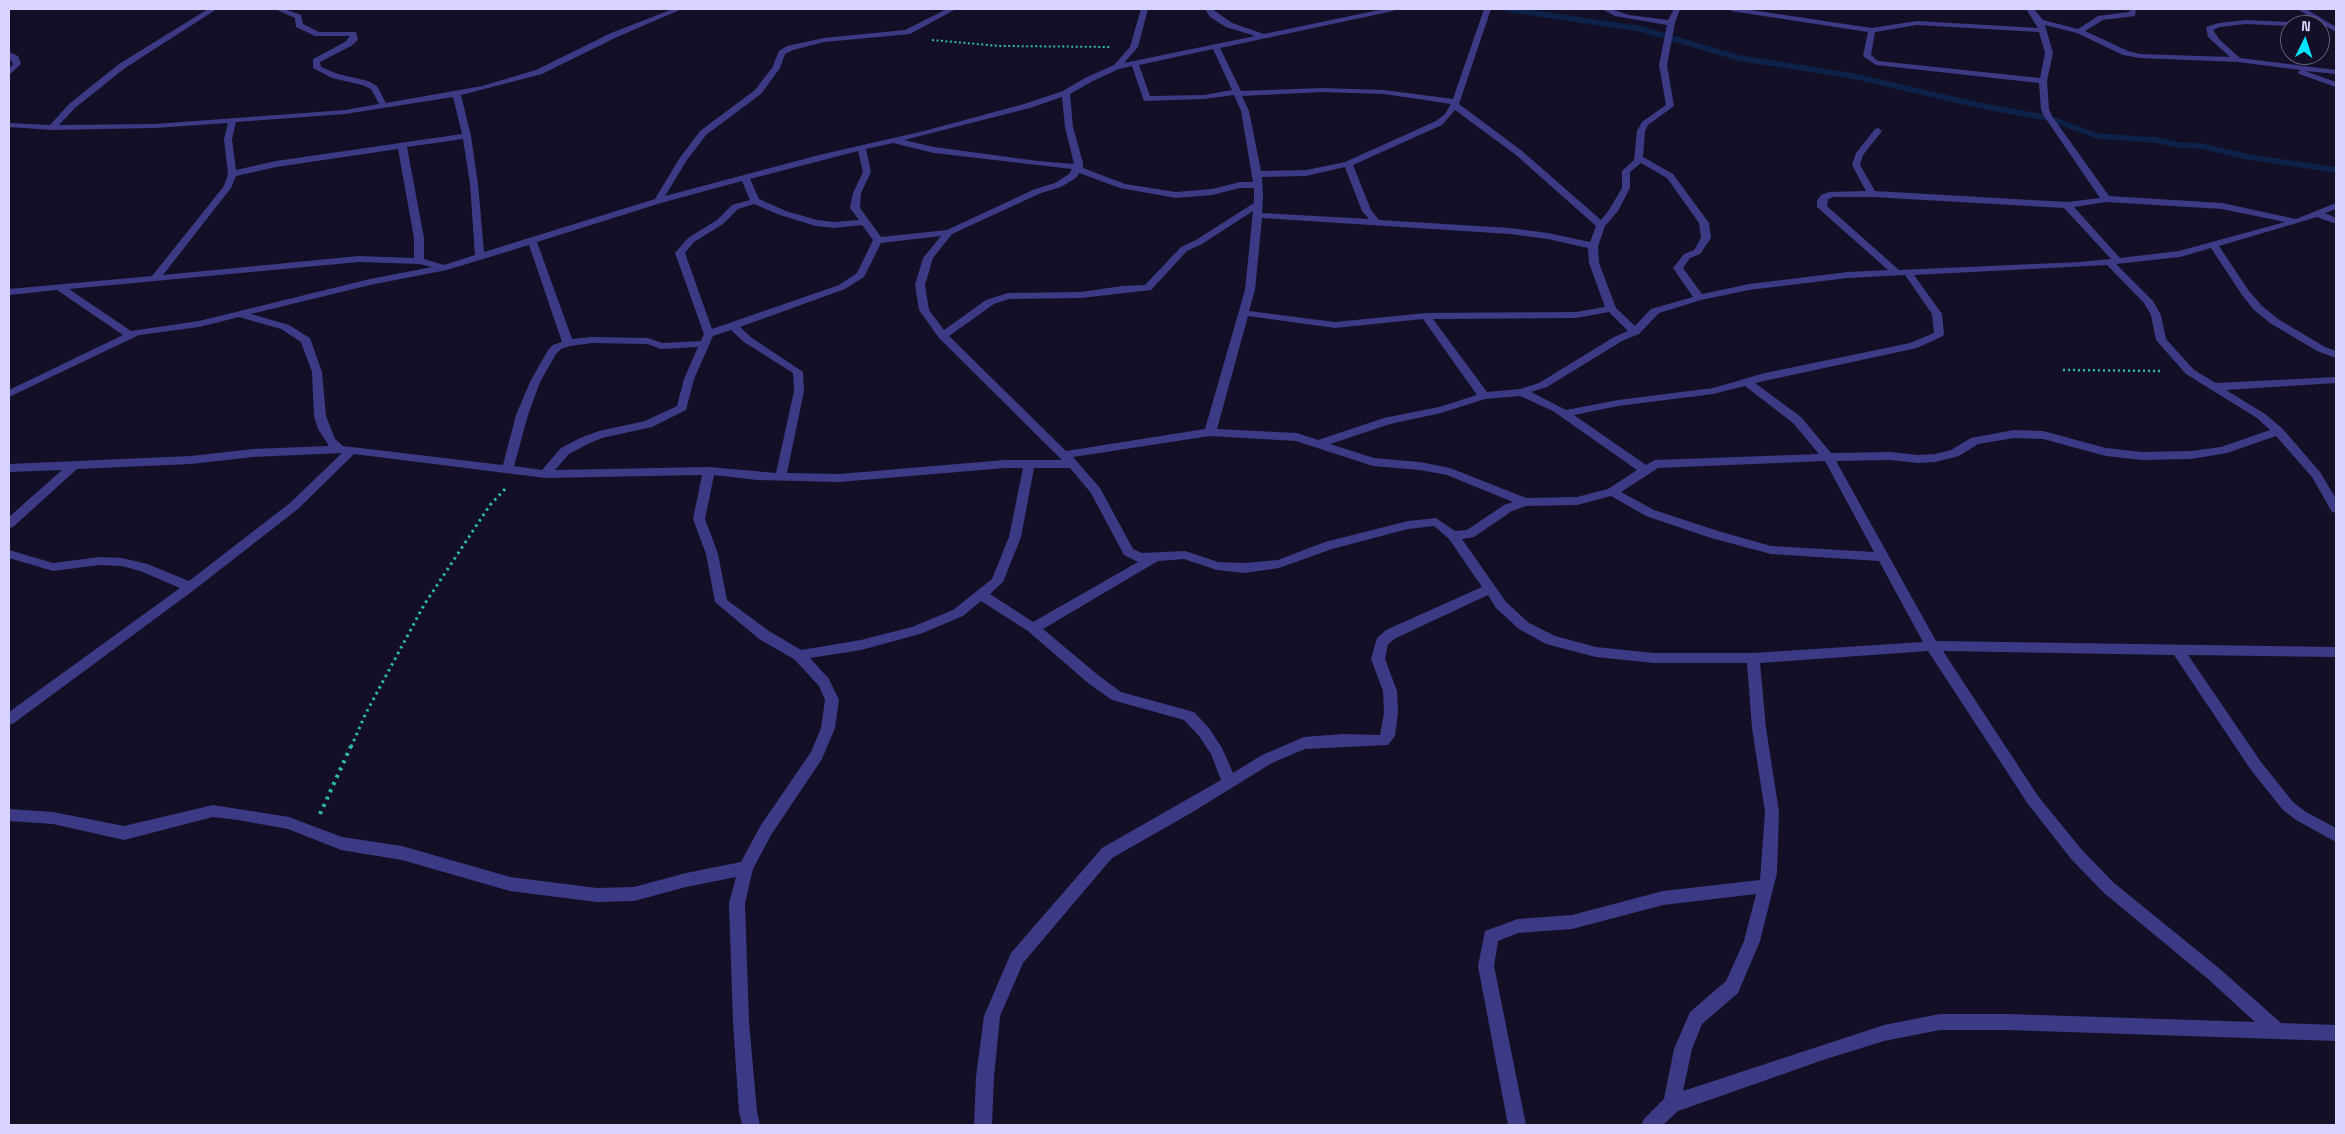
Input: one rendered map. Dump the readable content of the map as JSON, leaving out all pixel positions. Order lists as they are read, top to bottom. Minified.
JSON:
{"north":"top"}
